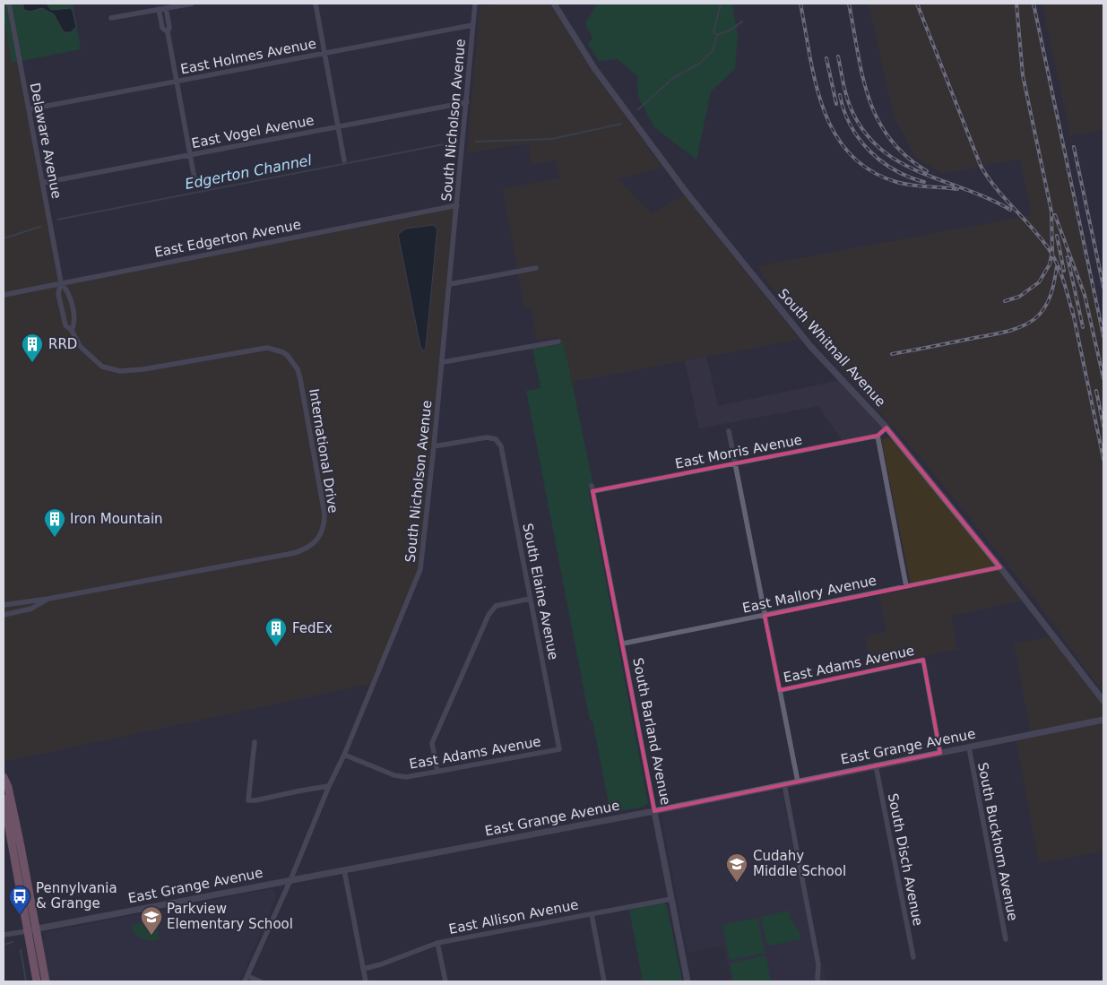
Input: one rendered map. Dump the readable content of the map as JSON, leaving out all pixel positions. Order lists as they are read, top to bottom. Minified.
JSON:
{"streets":{"street":["East Holmes Avenue","South Nicholson Avenue","East Vogel Avenue","Delaware Avenue","East Edgerton Avenue","South Whitnall Avenue","International Drive","East Morris Avenue","South Elaine Avenue","East Mallory Avenue","East Adams Avenue","South Barland Avenue","East Grange Avenue","South Buckhorn Avenue","South Disch Avenue","East Allison Avenue"]},"crossings":[["East Holmes Avenue","South Nicholson Avenue"],["East Holmes Avenue","Delaware Avenue"],["South Nicholson Avenue","East Vogel Avenue"],["South Nicholson Avenue","East Edgerton Avenue"],["South Nicholson Avenue","South Elaine Avenue"],["South Nicholson Avenue","East Adams Avenue"],["South Nicholson Avenue","East Grange Avenue"],["East Vogel Avenue","Delaware Avenue"],["Delaware Avenue","East Edgerton Avenue"],["Delaware Avenue","International Drive"],["East Edgerton Avenue","International Drive"],["South Whitnall Avenue","East Mallory Avenue"],["East Morris Avenue","South Barland Avenue"],["South Elaine Avenue","East Adams Avenue"],["East Mallory Avenue","South Barland Avenue"],["East Adams Avenue","East Grange Avenue"],["South Barland Avenue","East Grange Avenue"],["South Barland Avenue","East Allison Avenue"],["East Grange Avenue","South Buckhorn Avenue"],["East Grange Avenue","South Disch Avenue"]],"water":["Edgerton Channel"],"places":{"building":["RRD","Iron Mountain","FedEx"],"school or university":["Cudahy Middle School","Parkview Elementary School"],"bus stop":["Pennylvania & Grange"]}}
